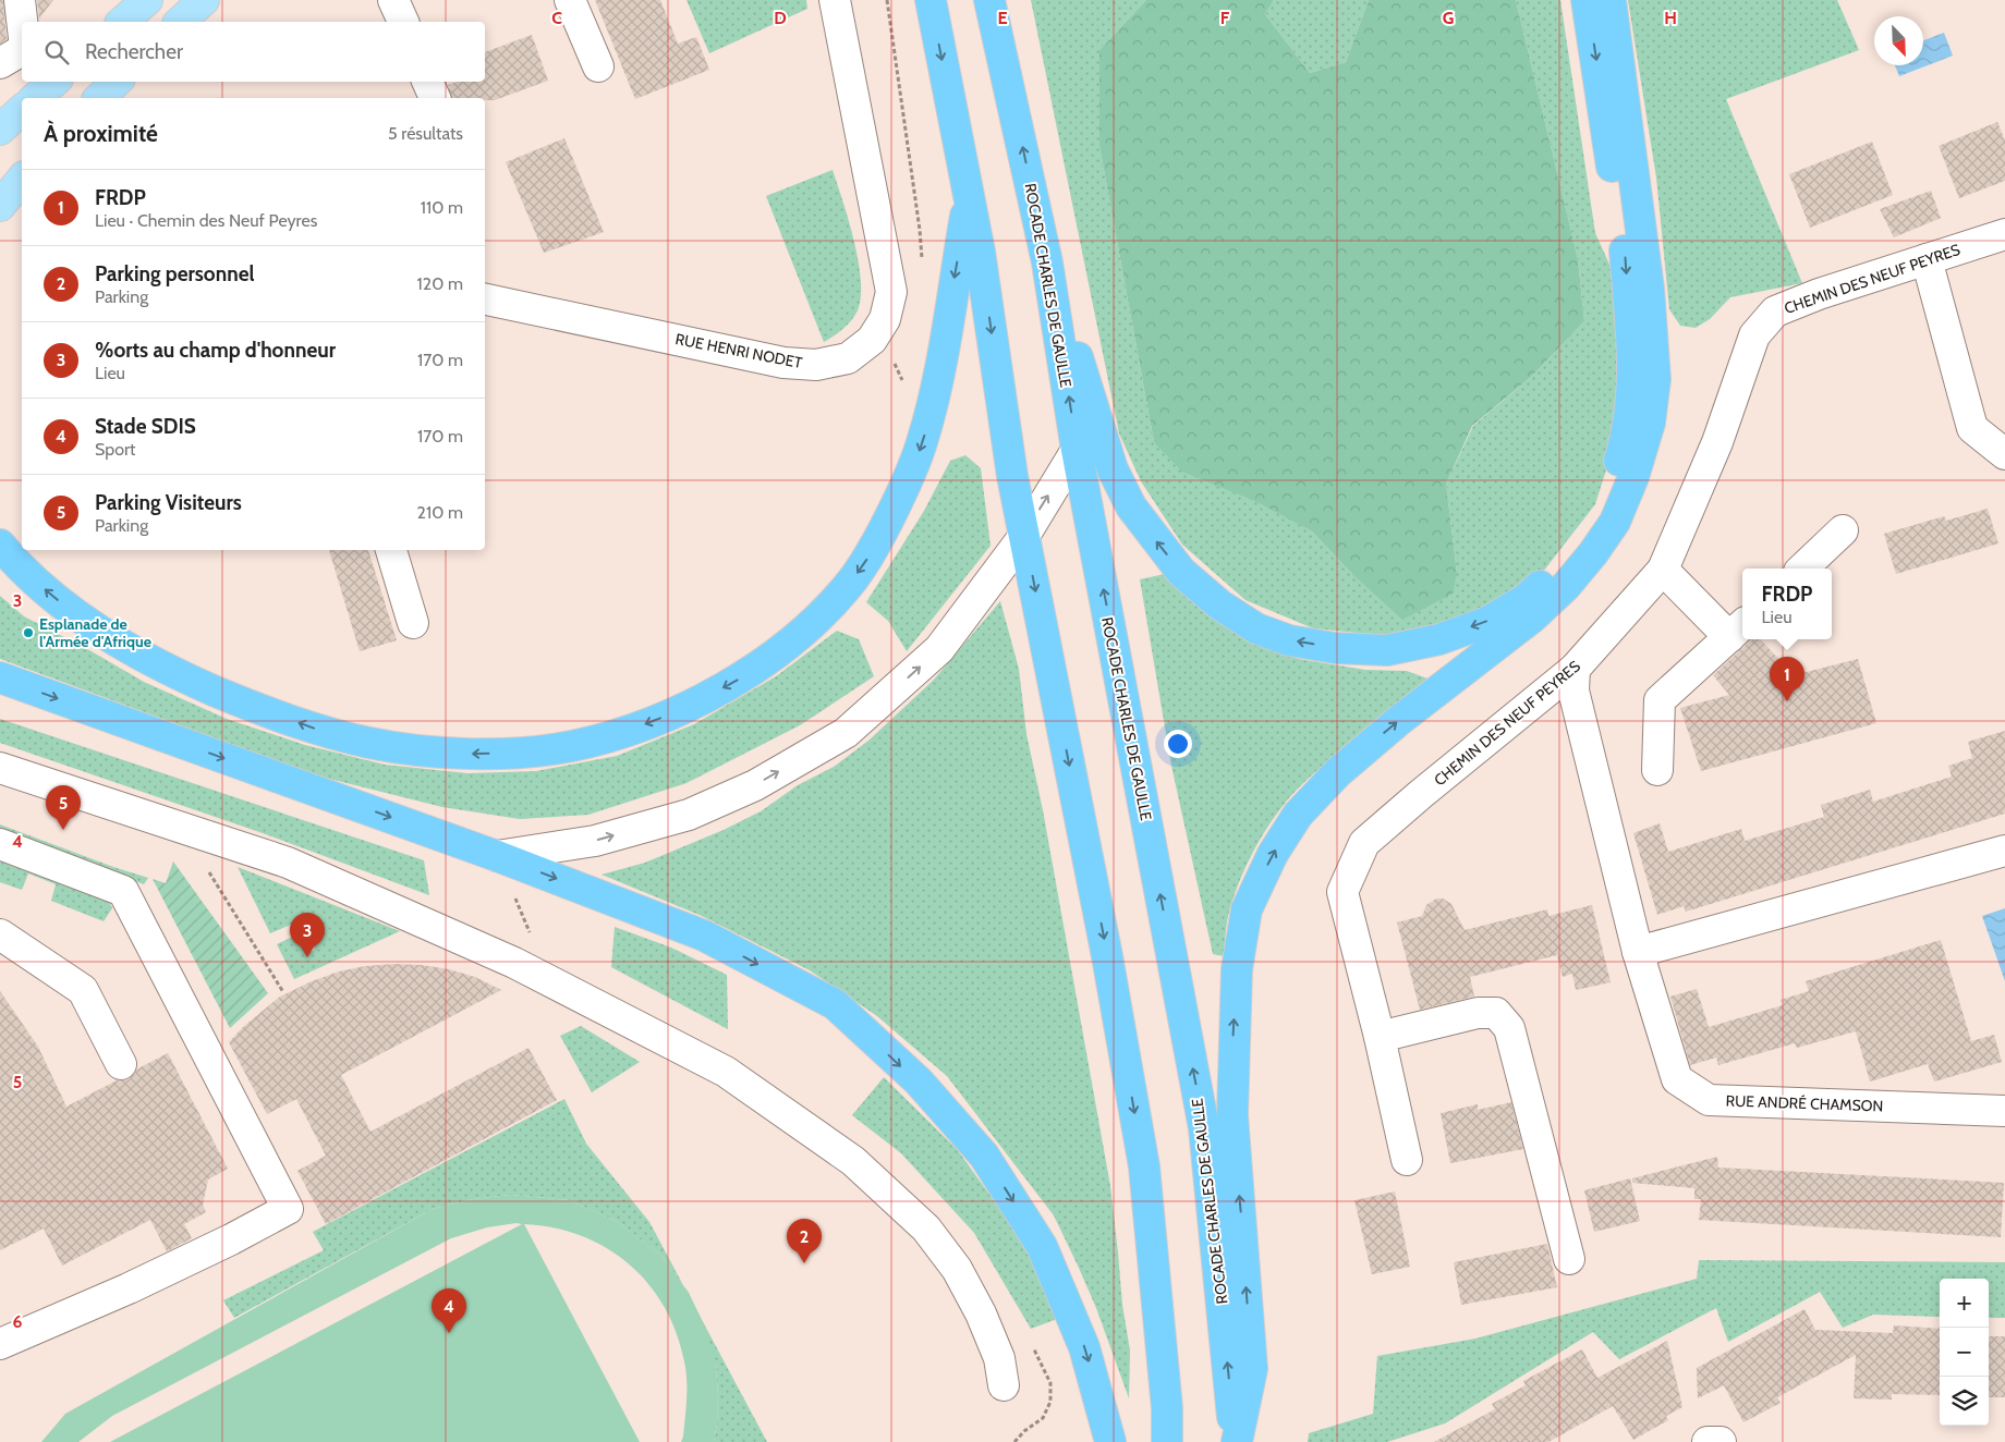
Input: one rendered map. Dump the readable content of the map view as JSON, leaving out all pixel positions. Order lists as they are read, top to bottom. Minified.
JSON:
{"streets":{"highway":["ROCADE CHARLES DE GAULLE"],"street":["CHEMIN DES NEUF PEYRES","RUE HENRI NODET","RUE ANDRÉ CHAMSON"]},"crossings":[["CHEMIN DES NEUF PEYRES","RUE ANDRÉ CHAMSON"]],"places":["Esplanade de l'Armée d'Afrique"],"north":"bottom right","page":{"search":"Rechercher","heading":["À proximité","5 résultats"],"list":[{"mark":"1","name":"FRDP","note":"Lieu · Chemin des Neuf Peyres","value":"110 m"},{"mark":"2","name":"Parking personnel","note":"Parking","value":"120 m"},{"mark":"3","name":"%orts au champ d'honneur","note":"Lieu","value":"170 m"},{"mark":"4","name":"Stade SDIS","note":"Sport","value":"170 m"},{"mark":"5","name":"Parking Visiteurs","note":"Parking","value":"210 m"}],"popup":["FRDP","Lieu"],"pins":["1","5","3","2","4"],"map_buttons":["+","−"]},"grid":{"columns":["C","D","E","F","G","H"],"rows":["3","4","5","6"]}}
